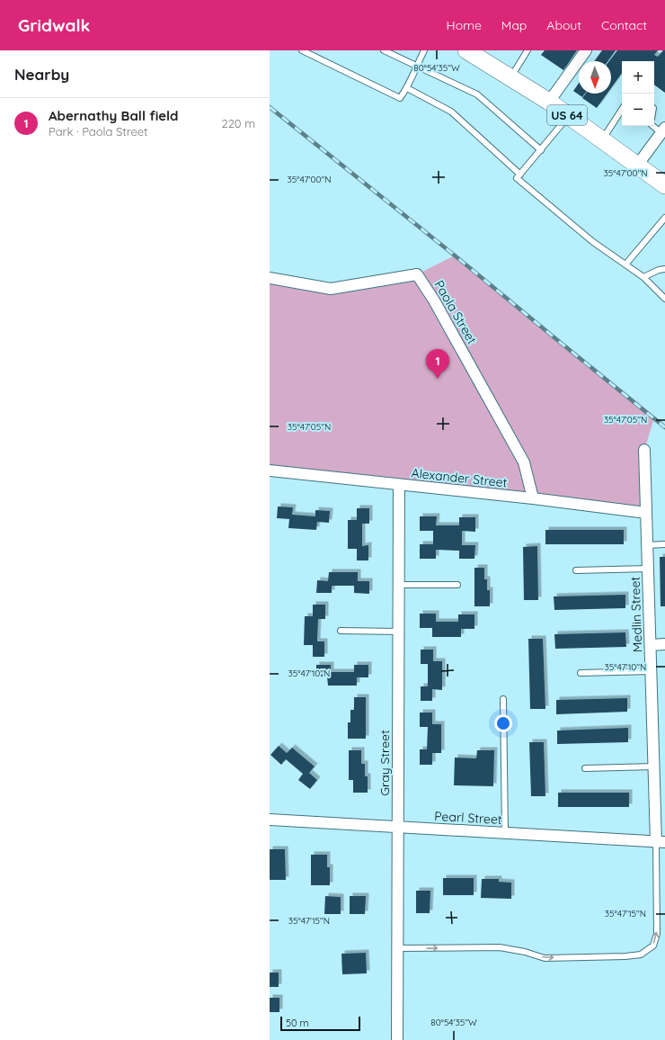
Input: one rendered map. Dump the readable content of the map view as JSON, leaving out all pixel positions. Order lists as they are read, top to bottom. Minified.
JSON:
{"streets":{"main road":["US 64"],"street":["Paola Street","Alexander Street","Medlin Street","Gray Street","Pearl Street"]},"crossings":[["Paola Street","Alexander Street"],["Alexander Street","Medlin Street"],["Alexander Street","Gray Street"],["Medlin Street","Pearl Street"],["Gray Street","Pearl Street"]],"scale_bar":"50 m","north":"bottom","page":{"header":"Gridwalk","nav":["Home","Map","About","Contact"],"heading":"Nearby","map_buttons":["+","−"],"list":[{"mark":"1","name":"Abernathy Ball field","note":"Park · Paola Street","value":"220 m"}],"pins":"1","scale":"50 m"},"coordinates":["80°54'35\"W","35°47'00\"N","35°47'05\"N","35°47'10\"N","35°47'15\"N"]}
